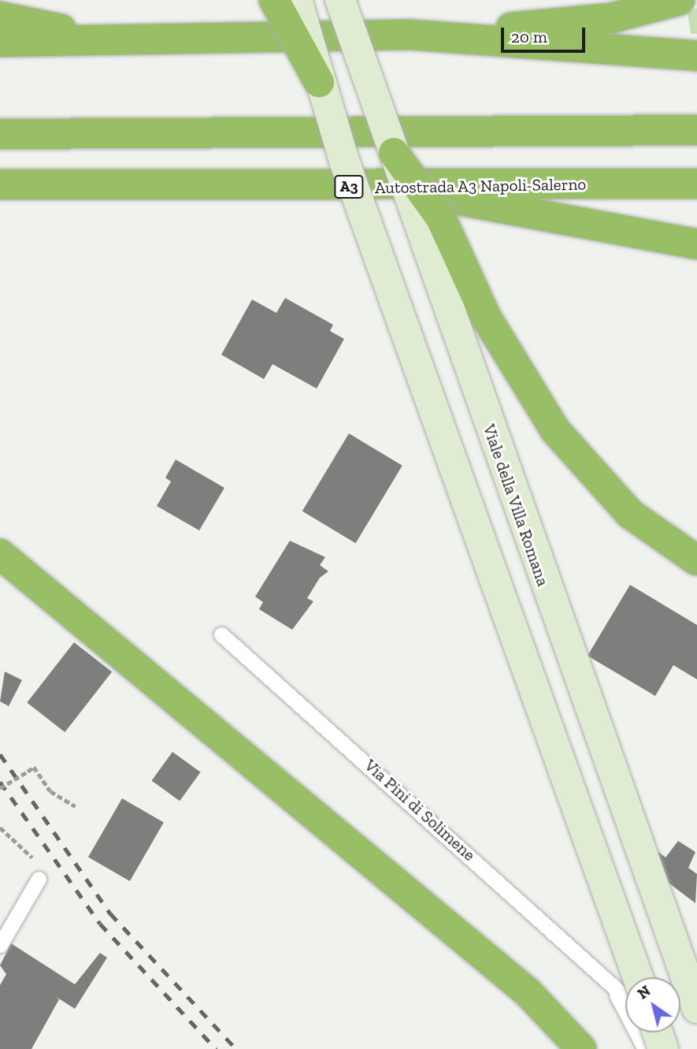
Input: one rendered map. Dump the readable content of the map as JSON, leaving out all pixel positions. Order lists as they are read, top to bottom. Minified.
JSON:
{"streets":{"highway":["Autostrada A3 Napoli-Salerno","A3"],"main road":["Viale della Villa Romana"],"lane":["Via Pini di Solimene"]},"scale_bar":"20 m","north":"top left"}
